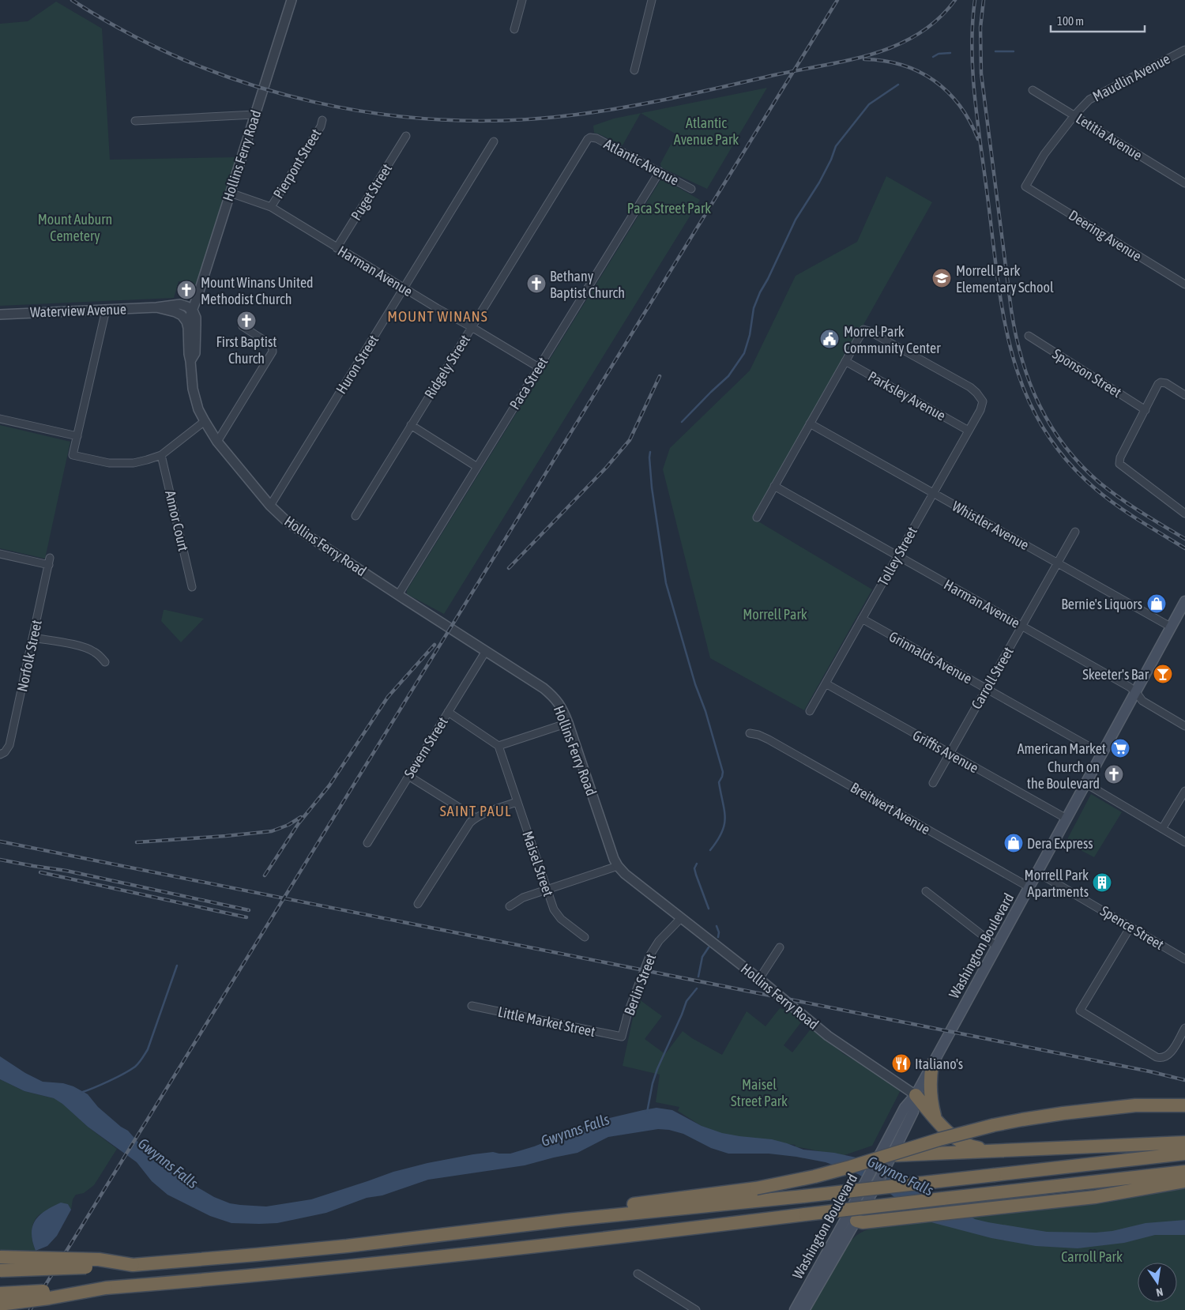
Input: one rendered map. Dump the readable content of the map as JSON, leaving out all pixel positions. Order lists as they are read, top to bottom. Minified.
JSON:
{"streets":{"main road":["Washington Boulevard"],"street":["Maudlin Avenue","Letitia Avenue","Hollins Ferry Road","Atlantic Avenue","Pierpont Street","Puget Street","Deering Avenue","Harman Avenue","Waterview Avenue","Huron Street","Ridgely Street","Sponson Street","Paca Street","Parksley Avenue","Annor Court","Whistler Avenue","Tolley Street","Norfolk Street","Grinnalds Avenue","Carroll Street","Severn Street","Griffis Avenue","Breitwert Avenue","Maisel Street","Spence Street","Berlin Street","Little Market Street"]},"crossings":[["Maudlin Avenue","Letitia Avenue"],["Maudlin Avenue","Deering Avenue"],["Hollins Ferry Road","Harman Avenue"],["Hollins Ferry Road","Waterview Avenue"],["Hollins Ferry Road","Huron Street"],["Hollins Ferry Road","Paca Street"],["Hollins Ferry Road","Severn Street"],["Hollins Ferry Road","Washington Boulevard"],["Hollins Ferry Road","Berlin Street"],["Atlantic Avenue","Ridgely Street"],["Atlantic Avenue","Paca Street"],["Pierpont Street","Harman Avenue"],["Puget Street","Harman Avenue"],["Harman Avenue","Huron Street"],["Harman Avenue","Ridgely Street"],["Harman Avenue","Paca Street"],["Harman Avenue","Tolley Street"],["Harman Avenue","Carroll Street"],["Harman Avenue","Washington Boulevard"],["Parksley Avenue","Tolley Street"],["Whistler Avenue","Tolley Street"],["Whistler Avenue","Carroll Street"],["Whistler Avenue","Washington Boulevard"],["Tolley Street","Grinnalds Avenue"],["Tolley Street","Griffis Avenue"],["Grinnalds Avenue","Carroll Street"],["Grinnalds Avenue","Washington Boulevard"],["Carroll Street","Griffis Avenue"],["Griffis Avenue","Washington Boulevard"],["Breitwert Avenue","Washington Boulevard"],["Spence Street","Washington Boulevard"],["Berlin Street","Little Market Street"]],"districts":["MOUNT WINANS","SAINT PAUL"],"water":["Gwynns Falls"],"parks":["Atlantic Avenue Park","Paca Street Park","Mount Auburn Cemetery","Morrell Park","Maisel Street Park","Carroll Park"],"places":{"school or university":["Morrell Park Elementary School"],"church":["Bethany Baptist Church","Mount Winans United Methodist Church","First Baptist Church","Church on the Boulevard"],"public building":["Morrel Park Community Center"],"shop":["Bernie's Liquors","Dera Express"],"bar":["Skeeter's Bar"],"supermarket":["American Market"],"building":["Morrell Park Apartments"],"restaurant":["Italiano's"]},"scale_bar":"100 m","north":"bottom"}
